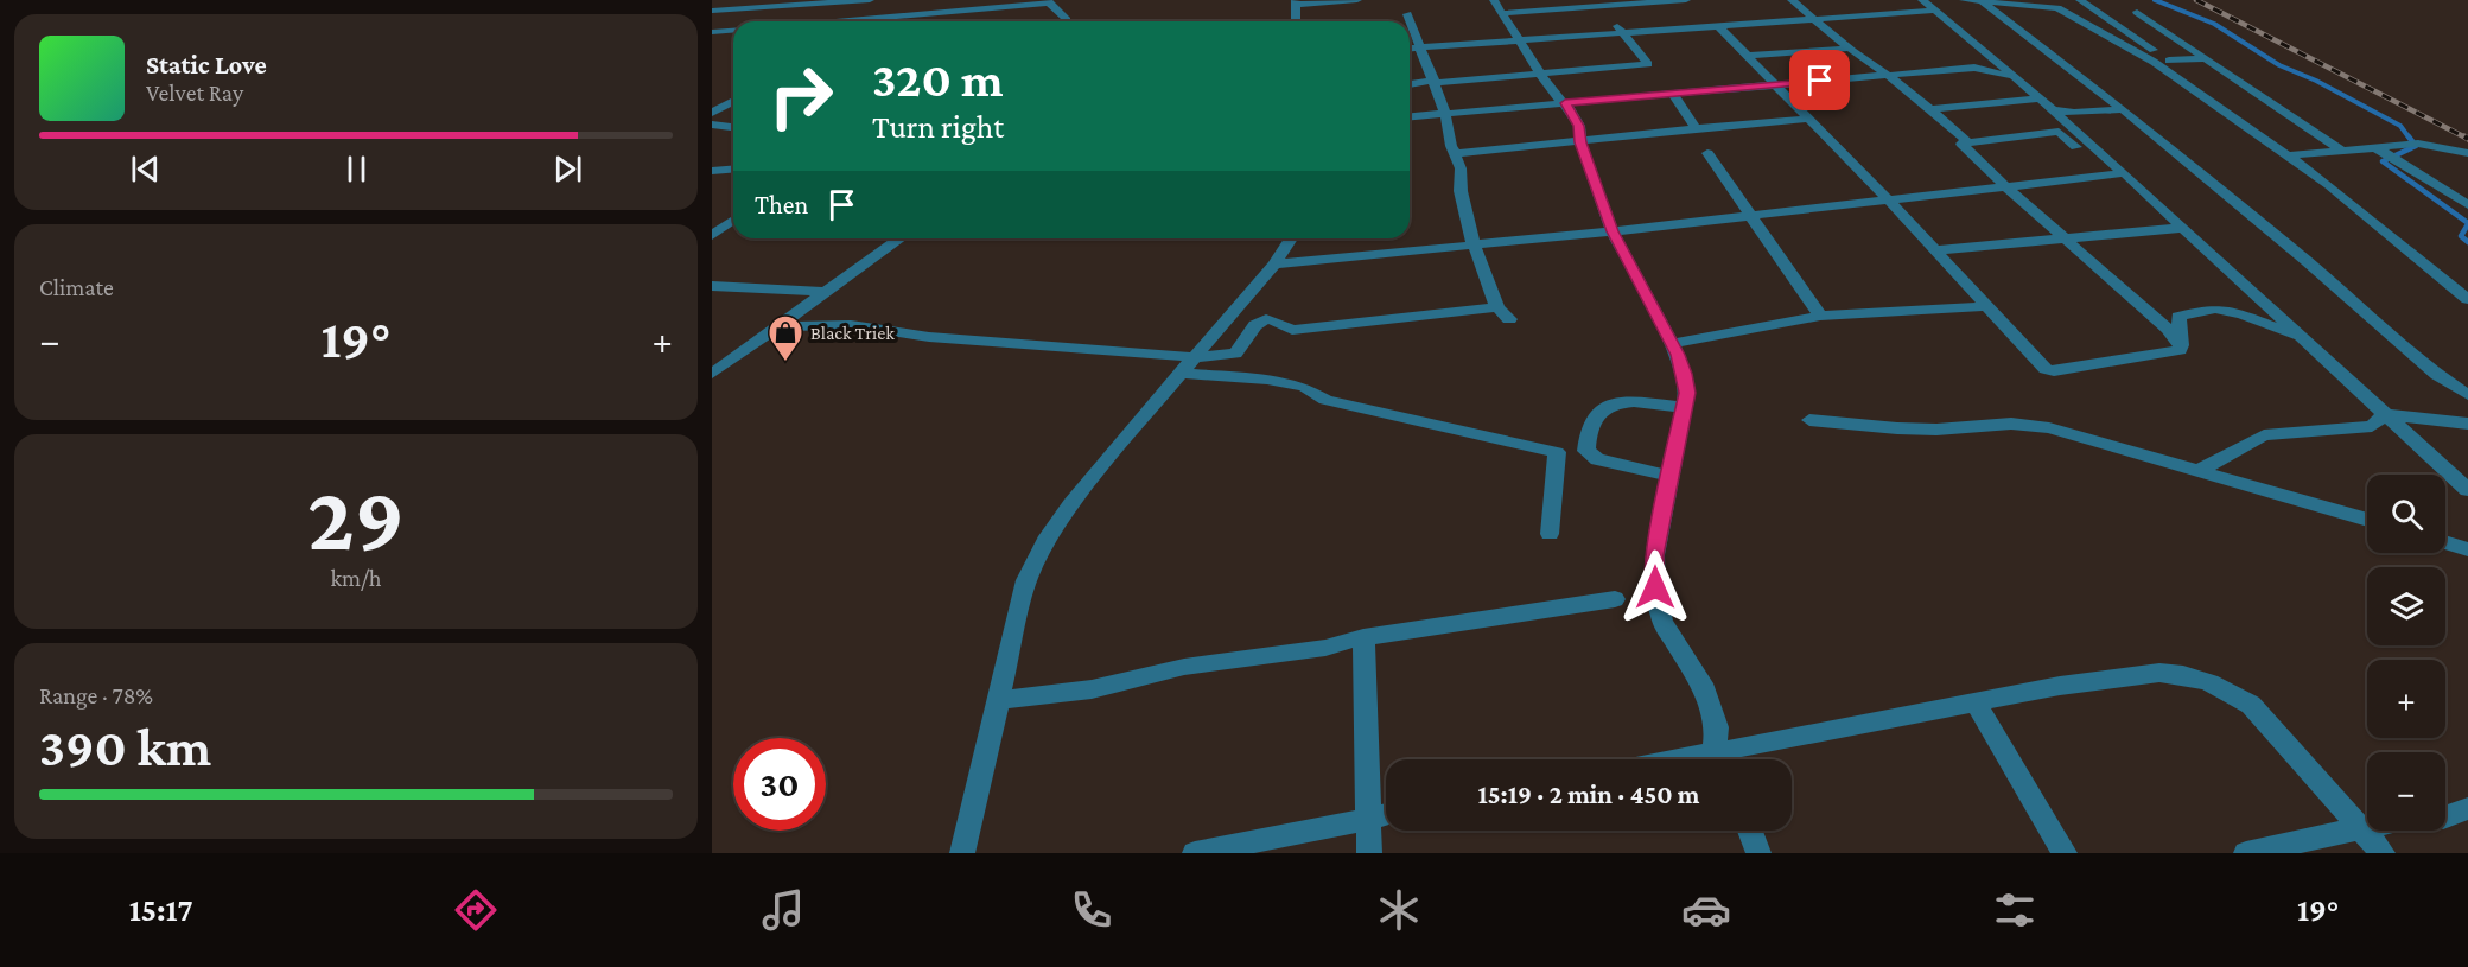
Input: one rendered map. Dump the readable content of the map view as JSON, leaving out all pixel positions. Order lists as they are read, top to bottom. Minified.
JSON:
{"places":{"shop":["Black Triek"]},"page":{"turn":["320 m","Turn right"],"song":["Static Love","Velvet Ray"],"then":"Then","tile":["Climate",["29","km/h"],["Range · 78%","390 km"]],"heat":["−","19°","+"],"map_buttons":["+","−"],"limit":"30","trip":"15:19 · 2 min · 450 m","tabs":["15:17","19°"]}}
